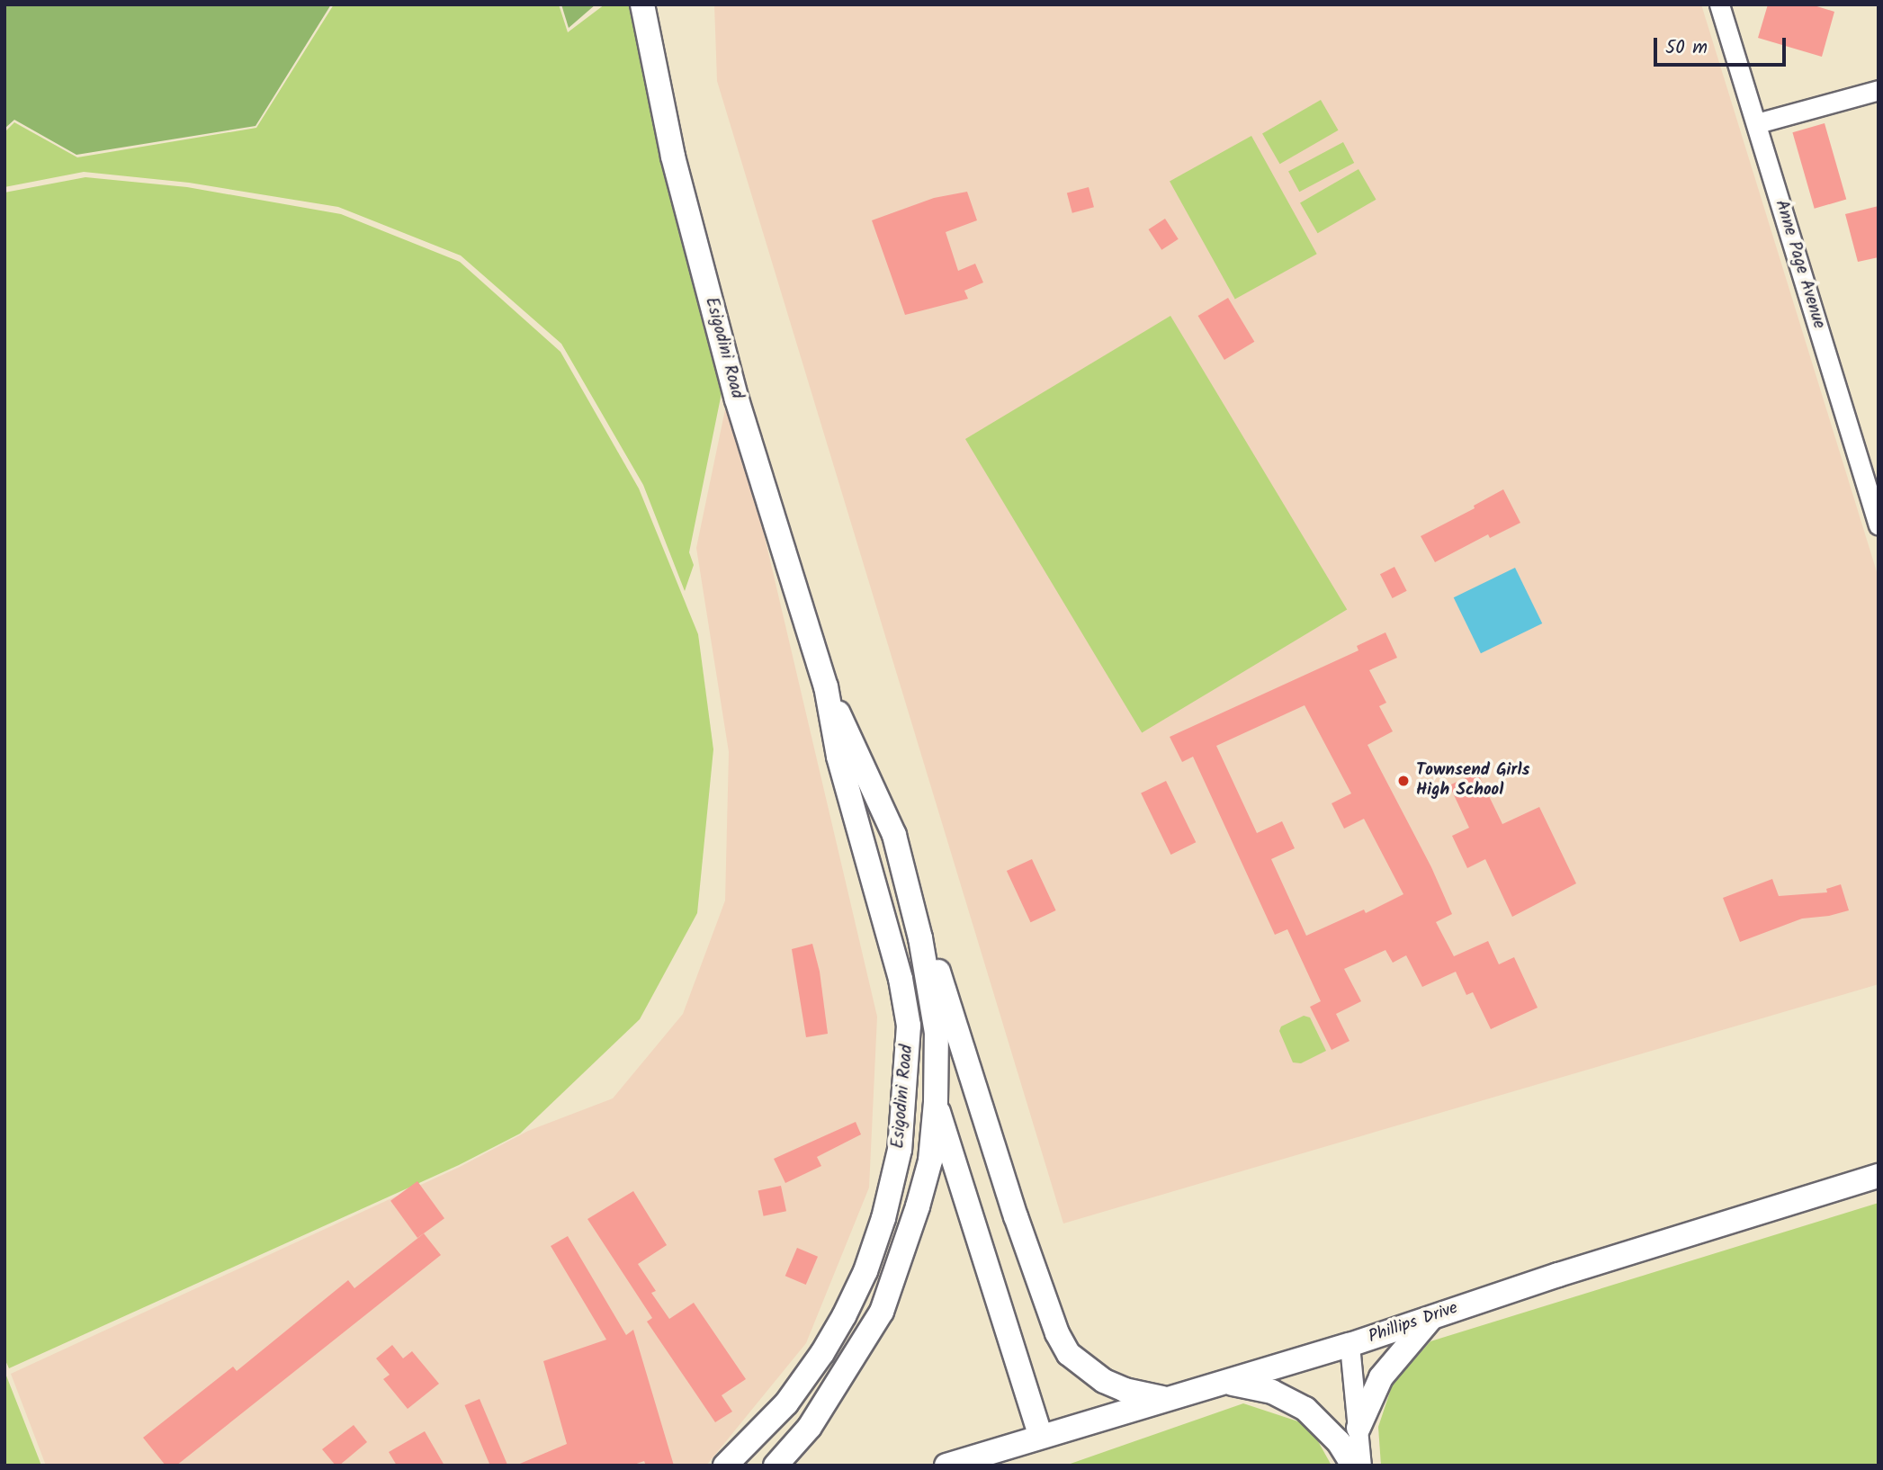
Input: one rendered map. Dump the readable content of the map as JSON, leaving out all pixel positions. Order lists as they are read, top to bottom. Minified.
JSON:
{"streets":{"main road":["Esigodini Road","Phillips Drive"],"street":["Anne Page Avenue"]},"places":["Townsend Girls High School"],"scale_bar":"50 m"}
